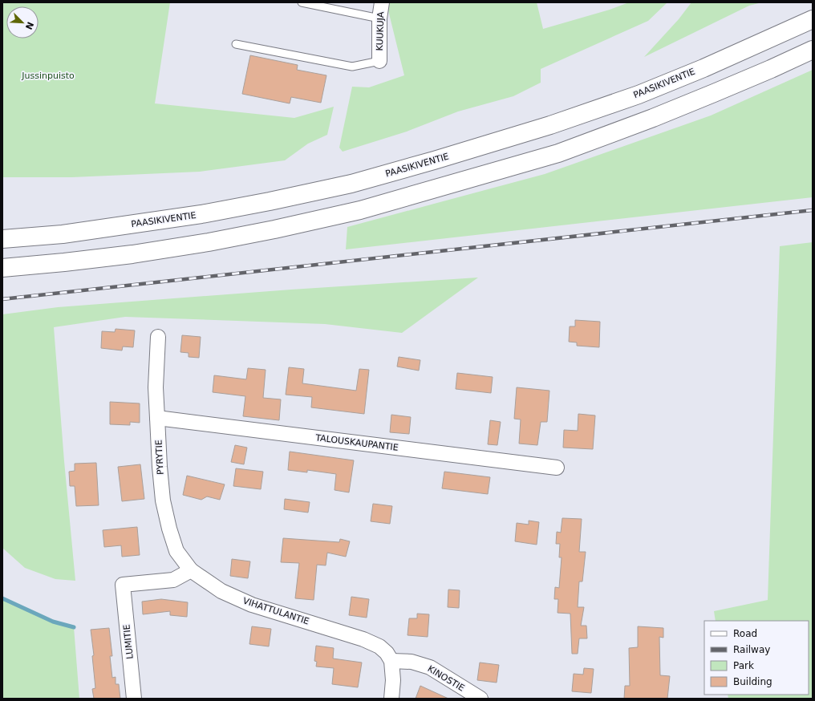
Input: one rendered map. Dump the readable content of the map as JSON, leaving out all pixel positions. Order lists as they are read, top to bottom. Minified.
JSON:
{"streets":{"highway":["PAASIKIVENTIE"],"street":["KUUKUJA","TALOUSKAUPANTIE","PYRYTIE","VIHATTULANTIE","LUMITIE","KINOSTIE"]},"crossings":[["TALOUSKAUPANTIE","PYRYTIE"],["PYRYTIE","VIHATTULANTIE"],["PYRYTIE","LUMITIE"],["VIHATTULANTIE","LUMITIE"],["VIHATTULANTIE","KINOSTIE"]],"parks":["Jussinpuisto"],"legend":["Road","Railway","Park","Building"],"north":"bottom right"}
